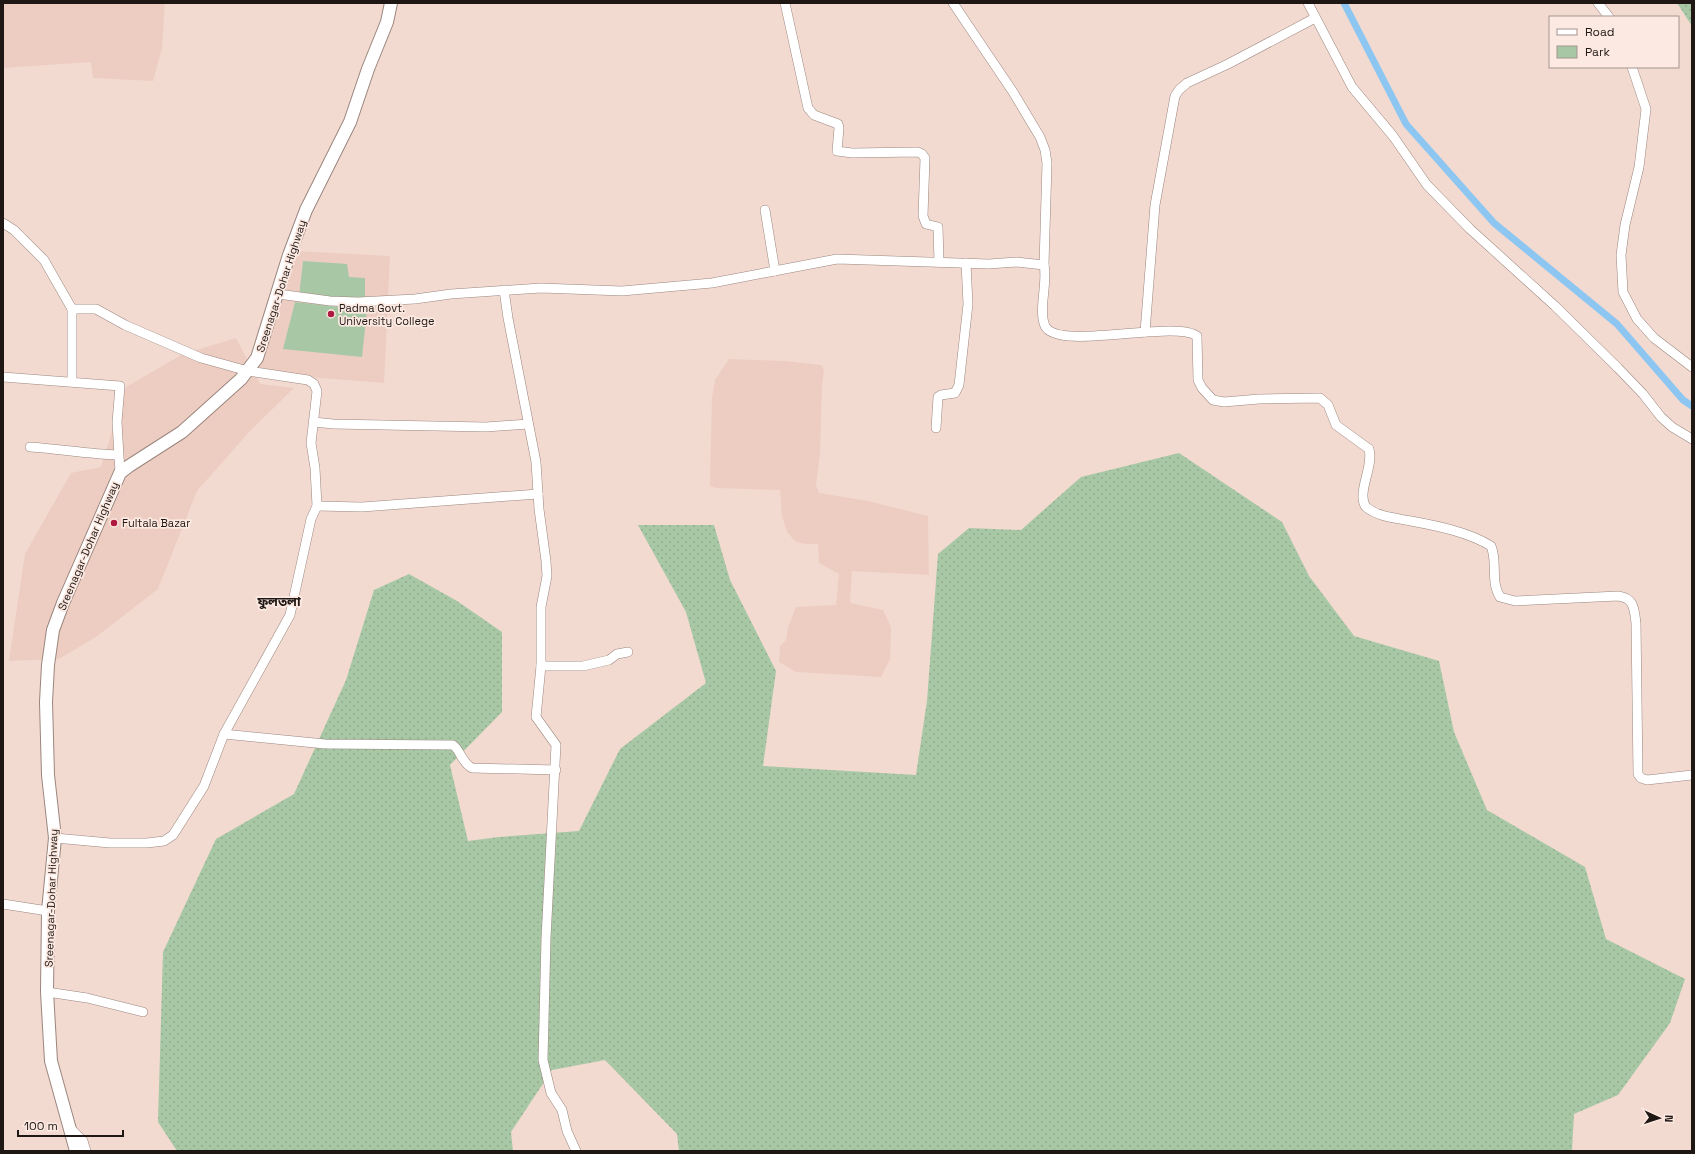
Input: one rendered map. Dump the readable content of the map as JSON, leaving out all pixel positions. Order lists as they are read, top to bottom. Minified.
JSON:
{"streets":{"main road":["Sreenagar-Dohar Highway"]},"districts":["ফুলতলা"],"places":["Padma Govt. University College","Fultala Bazar"],"legend":["Road","Park"],"scale_bar":"100 m","north":"right"}
